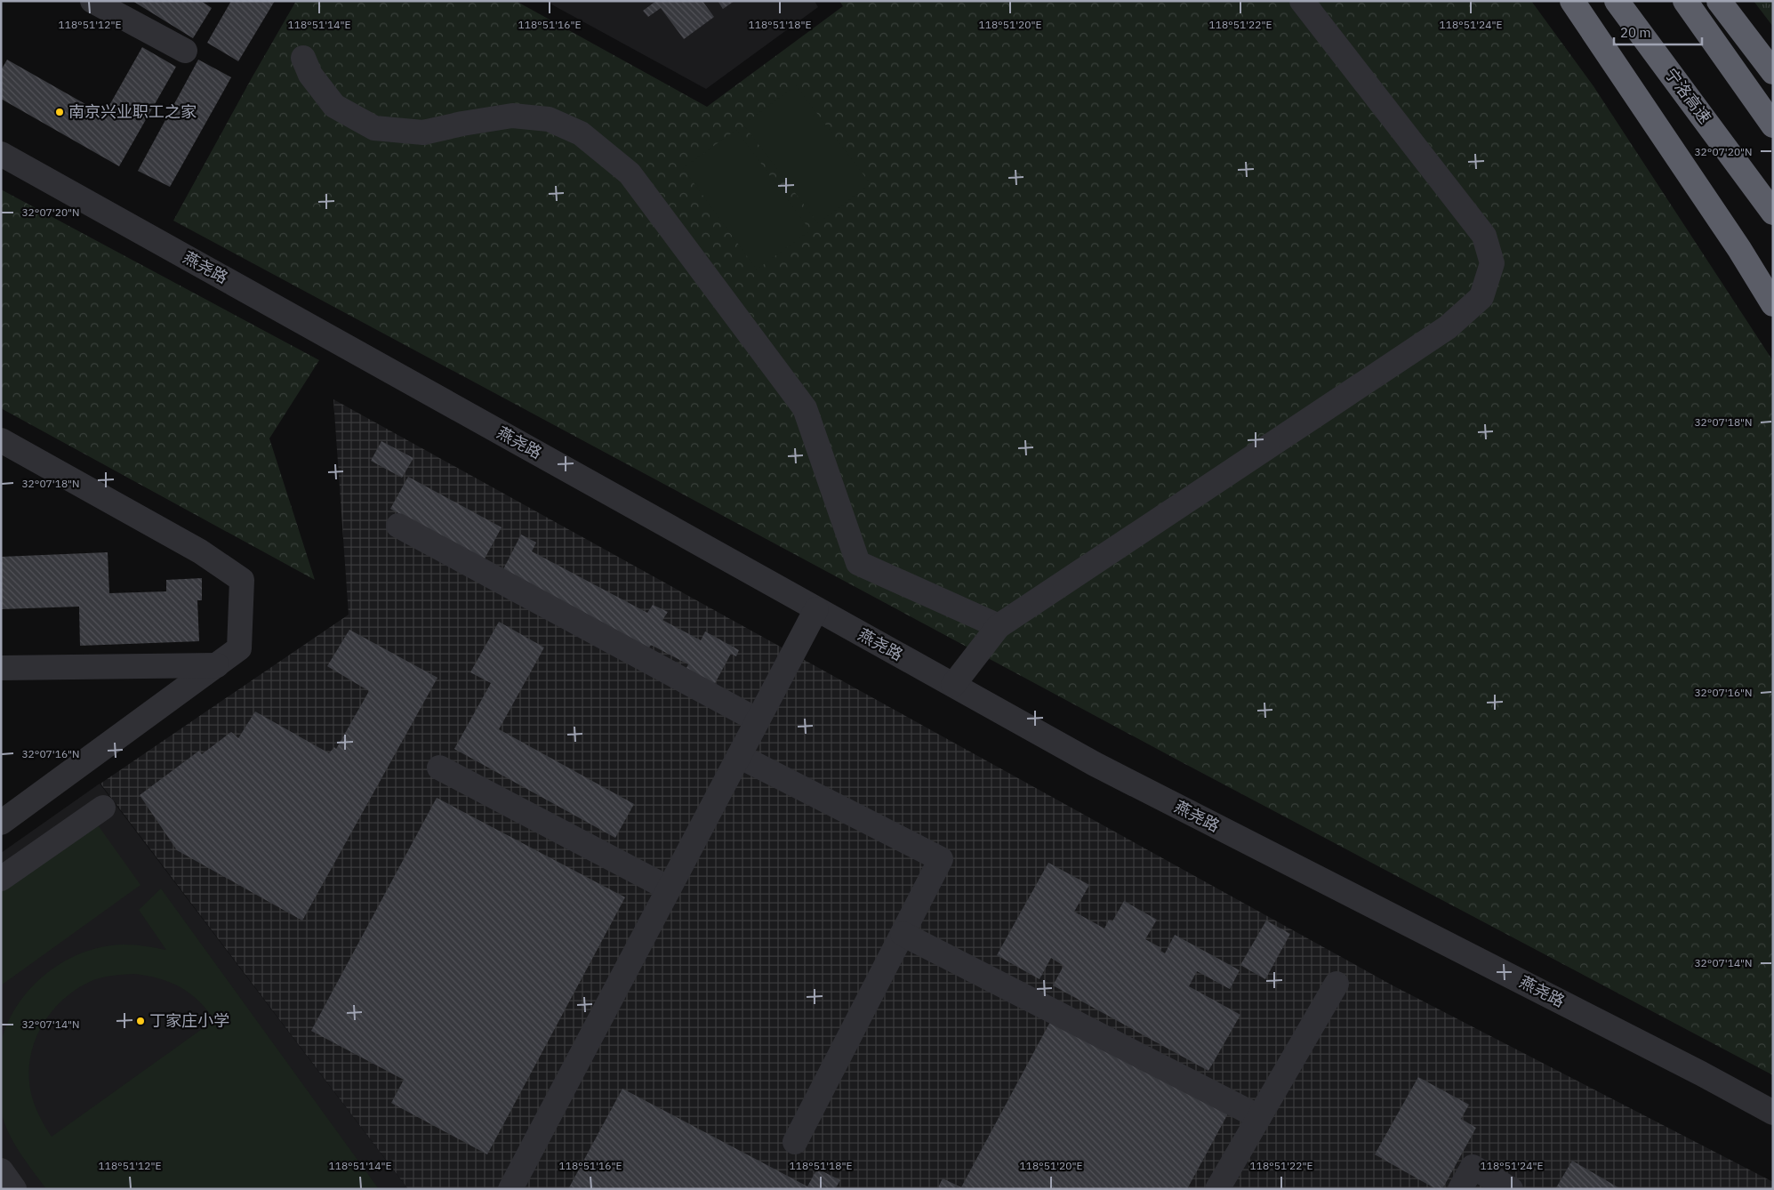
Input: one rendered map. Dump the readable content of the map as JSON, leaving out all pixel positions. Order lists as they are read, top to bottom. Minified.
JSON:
{"streets":{"highway":["宁洛高速"],"street":["燕尧路"]},"places":["南京兴业职工之家","丁家庄小学"],"scale_bar":"20 m","coordinates":["118°51'12\"E","118°51'14\"E","118°51'16\"E","118°51'18\"E","118°51'20\"E","118°51'22\"E","118°51'24\"E","32°07'20\"N","32°07'18\"N","32°07'16\"N","32°07'14\"N"]}
